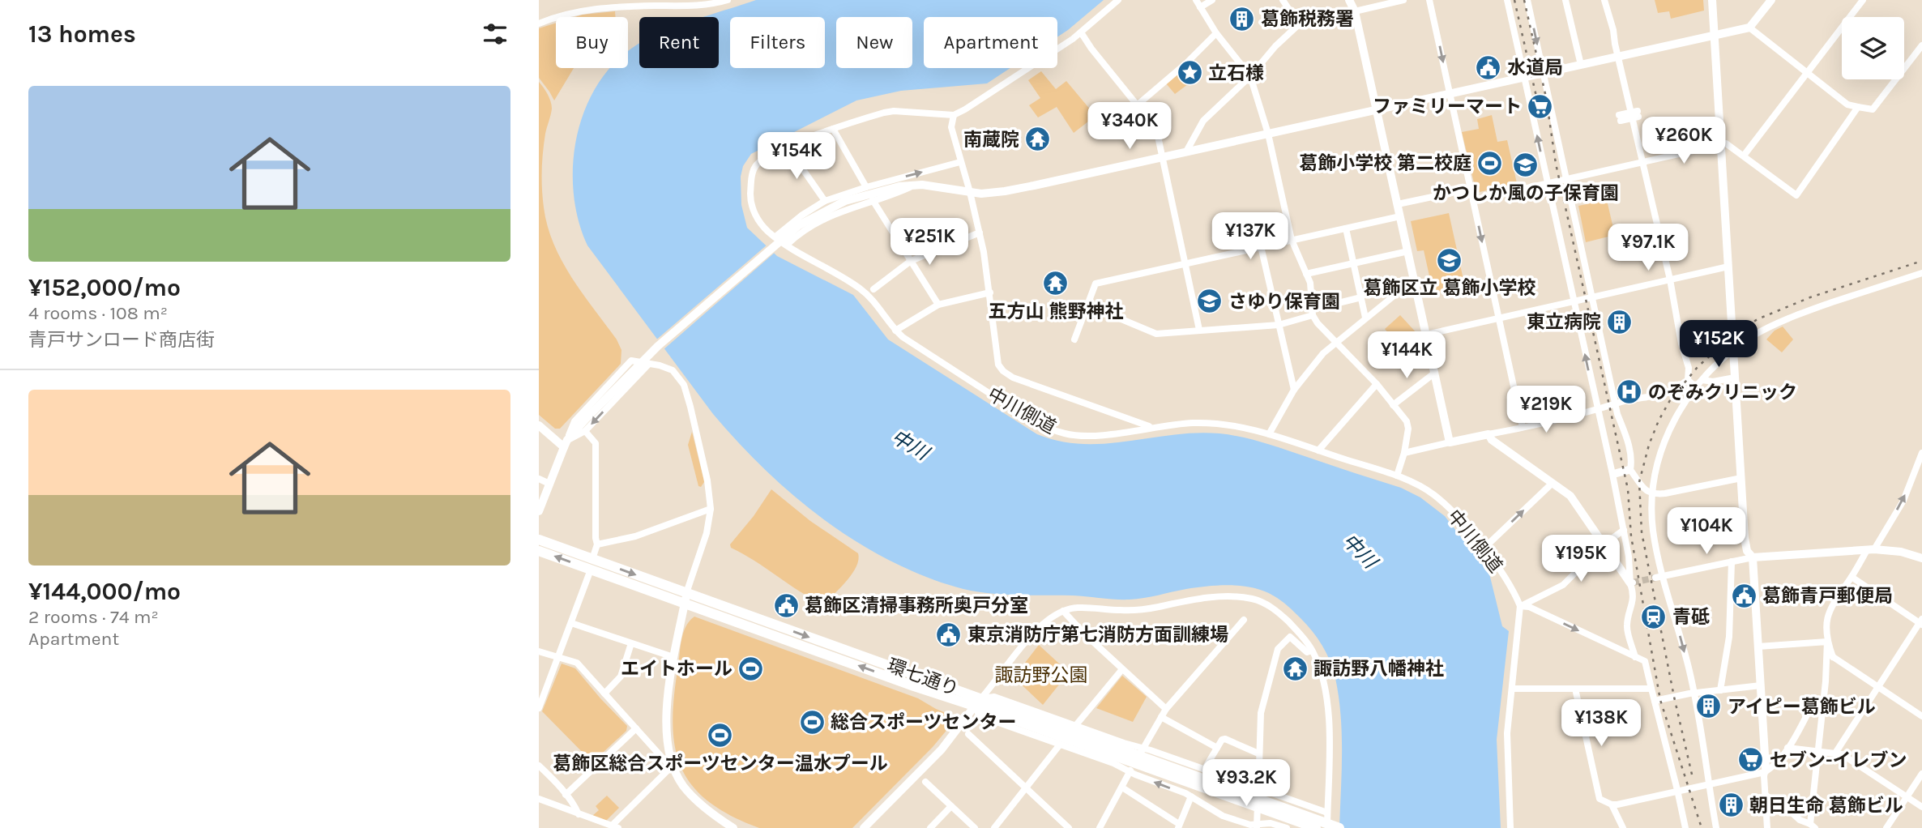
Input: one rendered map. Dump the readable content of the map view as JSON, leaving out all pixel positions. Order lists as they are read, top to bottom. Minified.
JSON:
{"streets":{"main road":["環七通り"],"street":["中川側道"]},"water":["中川"],"parks":["諏訪野公園"],"places":{"building":["葛飾税務署","東立病院","アイピー葛飾ビル","朝日生命 葛飾ビル"],"public building":["水道局","葛飾青戸郵便局","葛飾区清掃事務所奥戸分室","東京消防庁第七消防方面訓練場"],"place":["立石様"],"supermarket":["ファミリーマート","セブン-イレブン"],"temple":["南蔵院","五方山 熊野神社","諏訪野八幡神社"],"sports":["葛飾小学校 第二校庭","エイトホール","総合スポーツセンター","葛飾区総合スポーツセンター温水プール"],"school or university":["かつしか風の子保育園","葛飾区立 葛飾小学校","さゆり保育園"],"hospital":["のぞみクリニック"],"station":["青砥"]},"page":{"heading":"13 homes","chip":["Buy","Rent","Filters","New","Apartment"],"list":[{"name":"¥152,000/mo","note":"4 rooms · 108 m² · 青戸サンロード商店街"},{"name":"¥144,000/mo","note":"2 rooms · 74 m² · Apartment"}],"price":["¥340K","¥260K","¥154K","¥137K","¥251K","¥97.1K","¥152K","¥144K","¥219K","¥104K","¥195K","¥138K","¥93.2K"]}}
